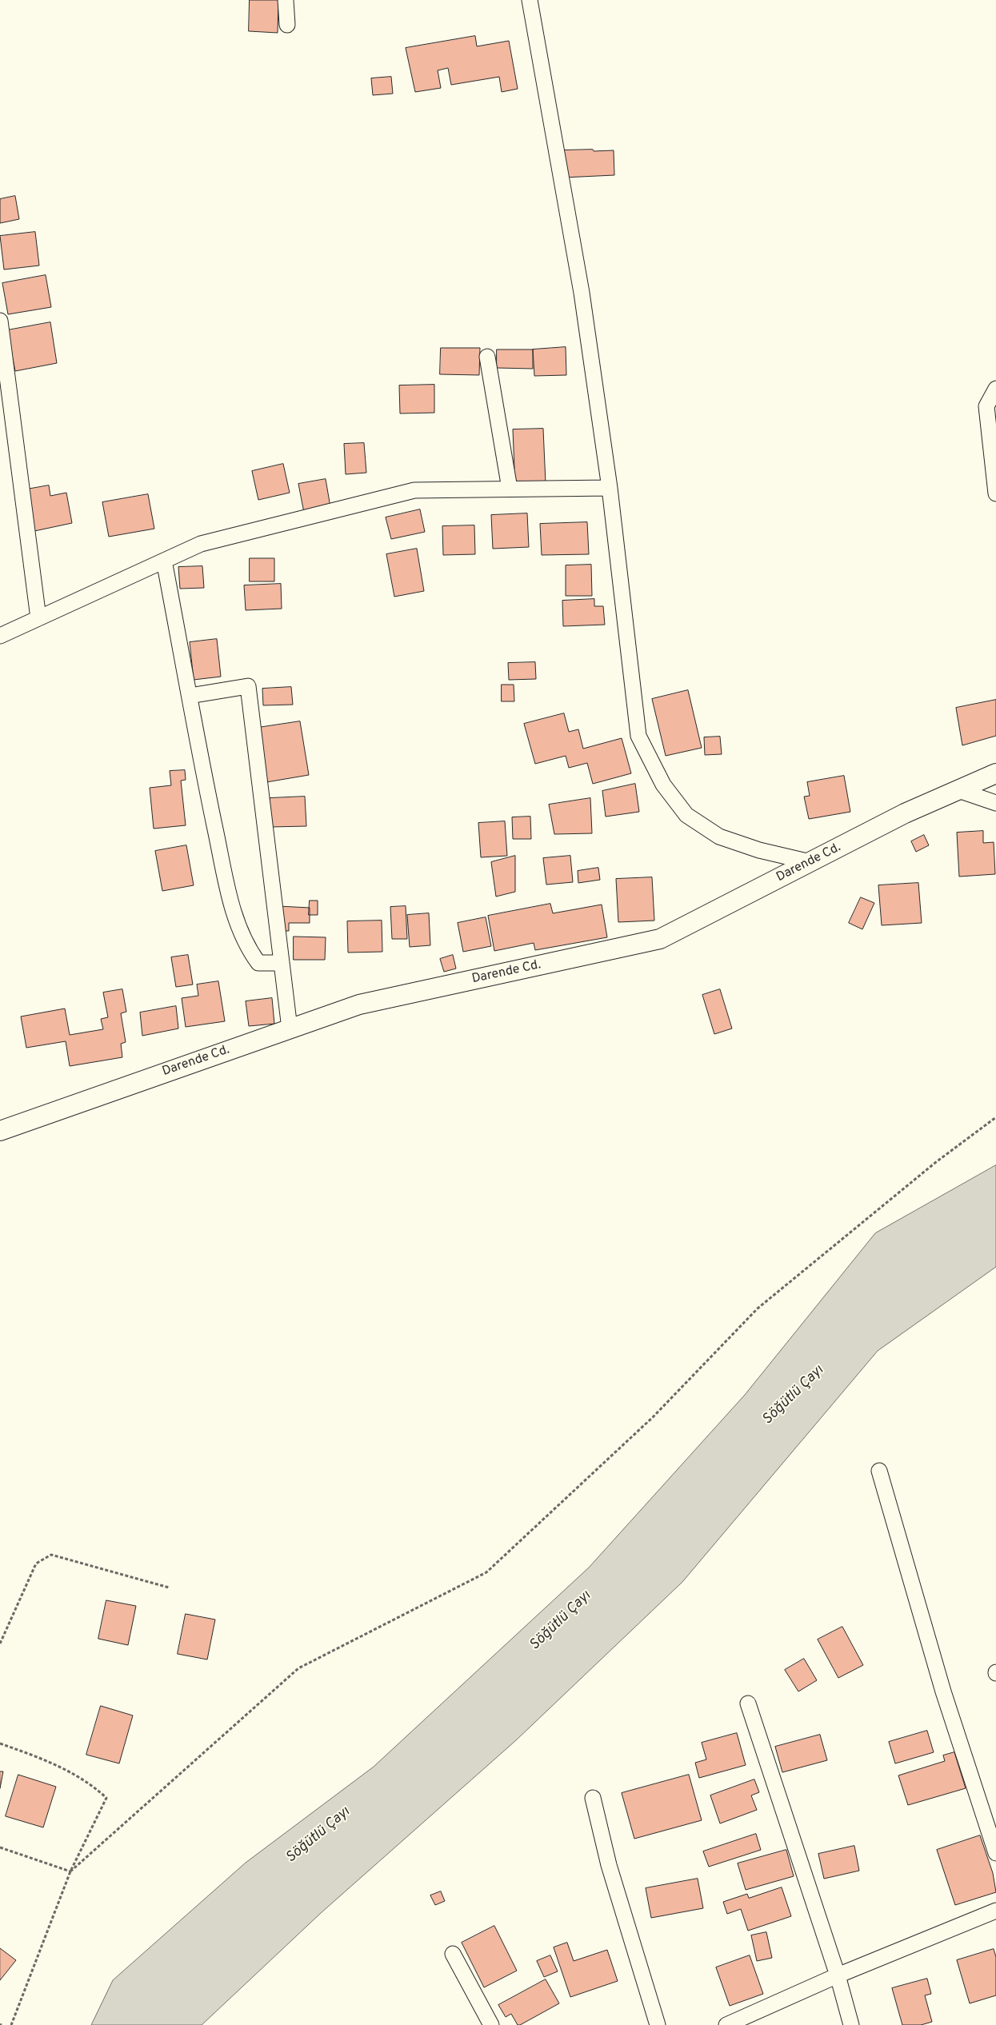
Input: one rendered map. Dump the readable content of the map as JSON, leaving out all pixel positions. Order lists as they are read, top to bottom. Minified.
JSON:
{"streets":{"street":["Darende Cd."]},"water":["Söğütlü Çayı"]}
